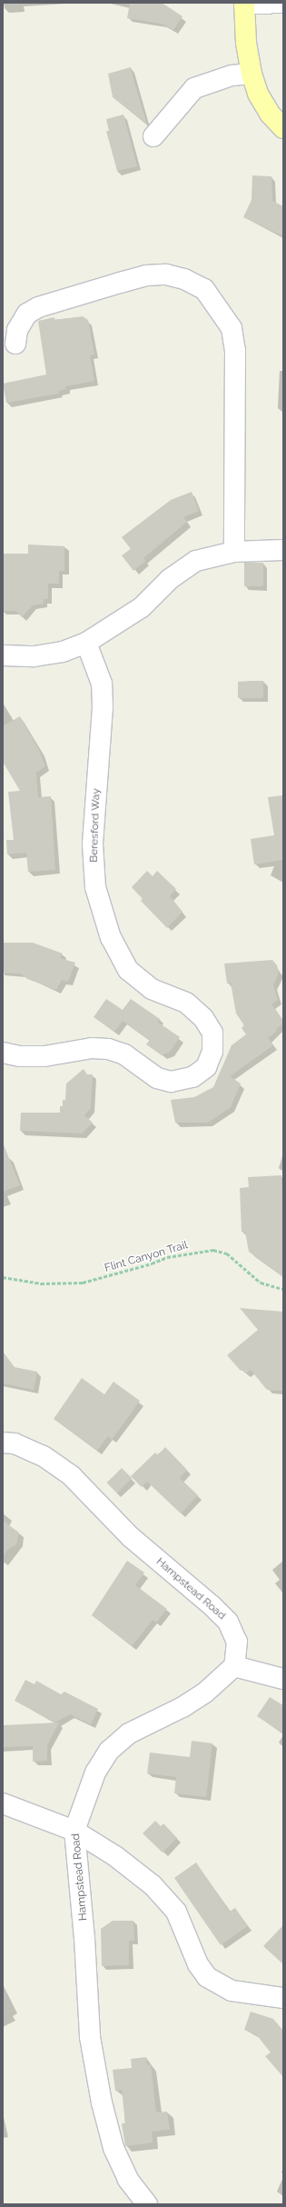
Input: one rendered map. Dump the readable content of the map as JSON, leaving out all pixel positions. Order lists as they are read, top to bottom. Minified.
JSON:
{"streets":{"street":["Beresford Way","Hampstead Road"],"path":["Flint Canyon Trail"]}}
